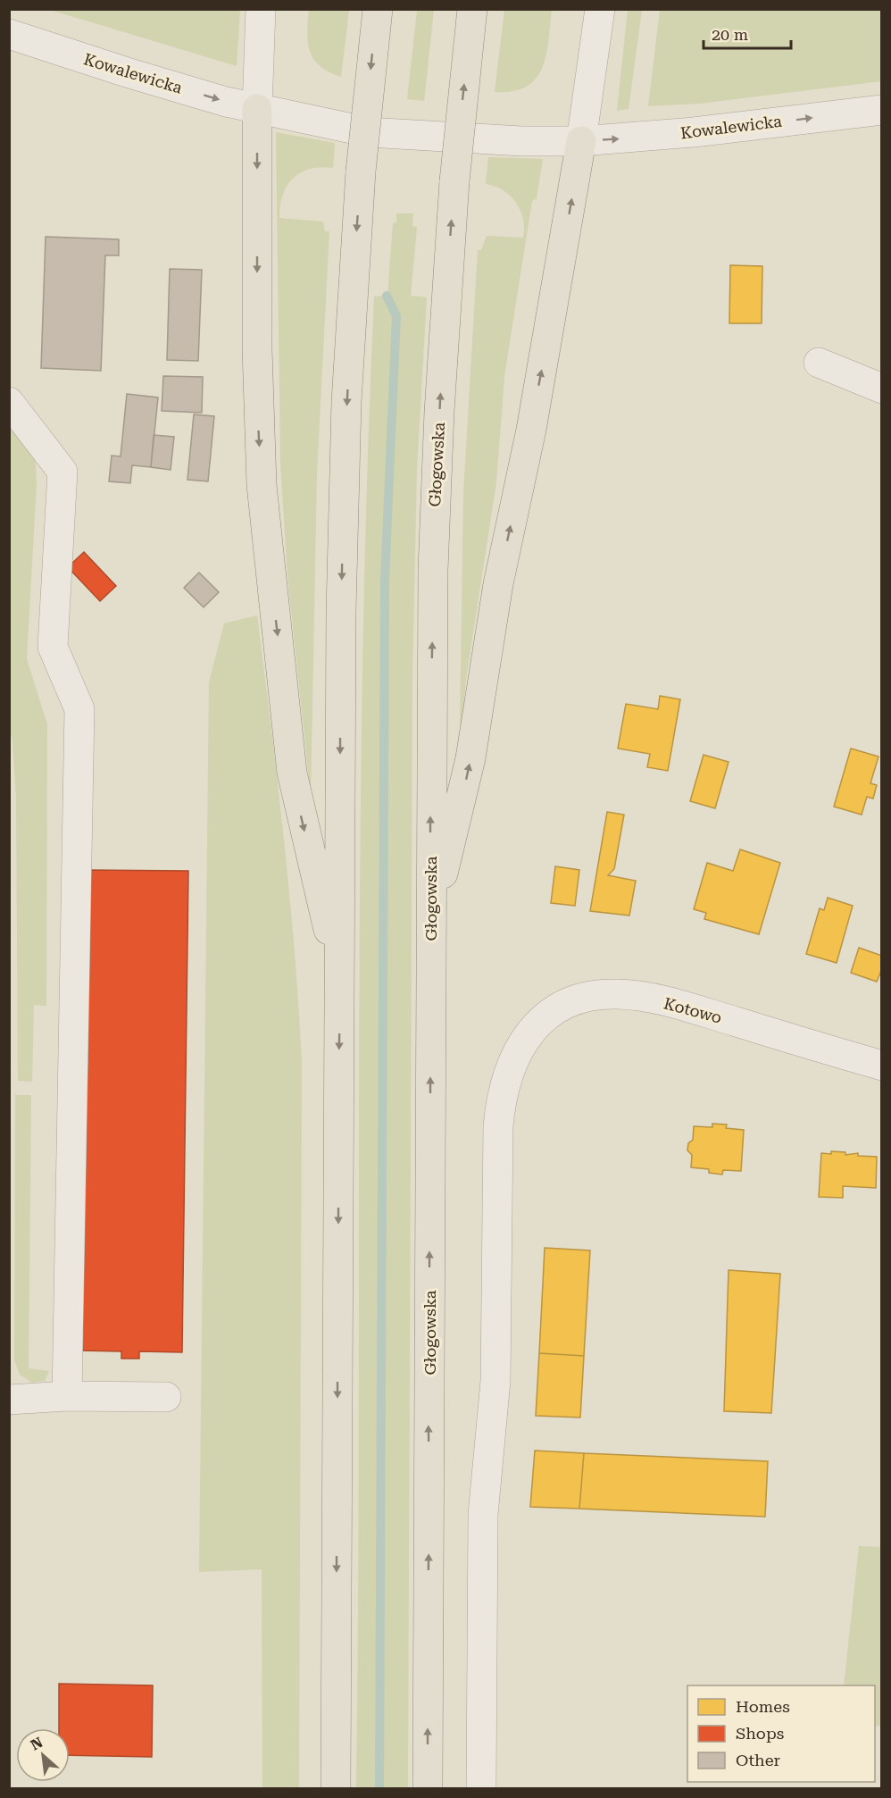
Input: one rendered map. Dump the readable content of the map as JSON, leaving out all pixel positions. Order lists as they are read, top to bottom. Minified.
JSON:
{"streets":{"main road":["Głogowska"],"street":["Kowalewicka","Kotowo"]},"one_way":["Kowalewicka"],"legend":["Homes","Shops","Other"],"scale_bar":"20 m","north":"top left"}
